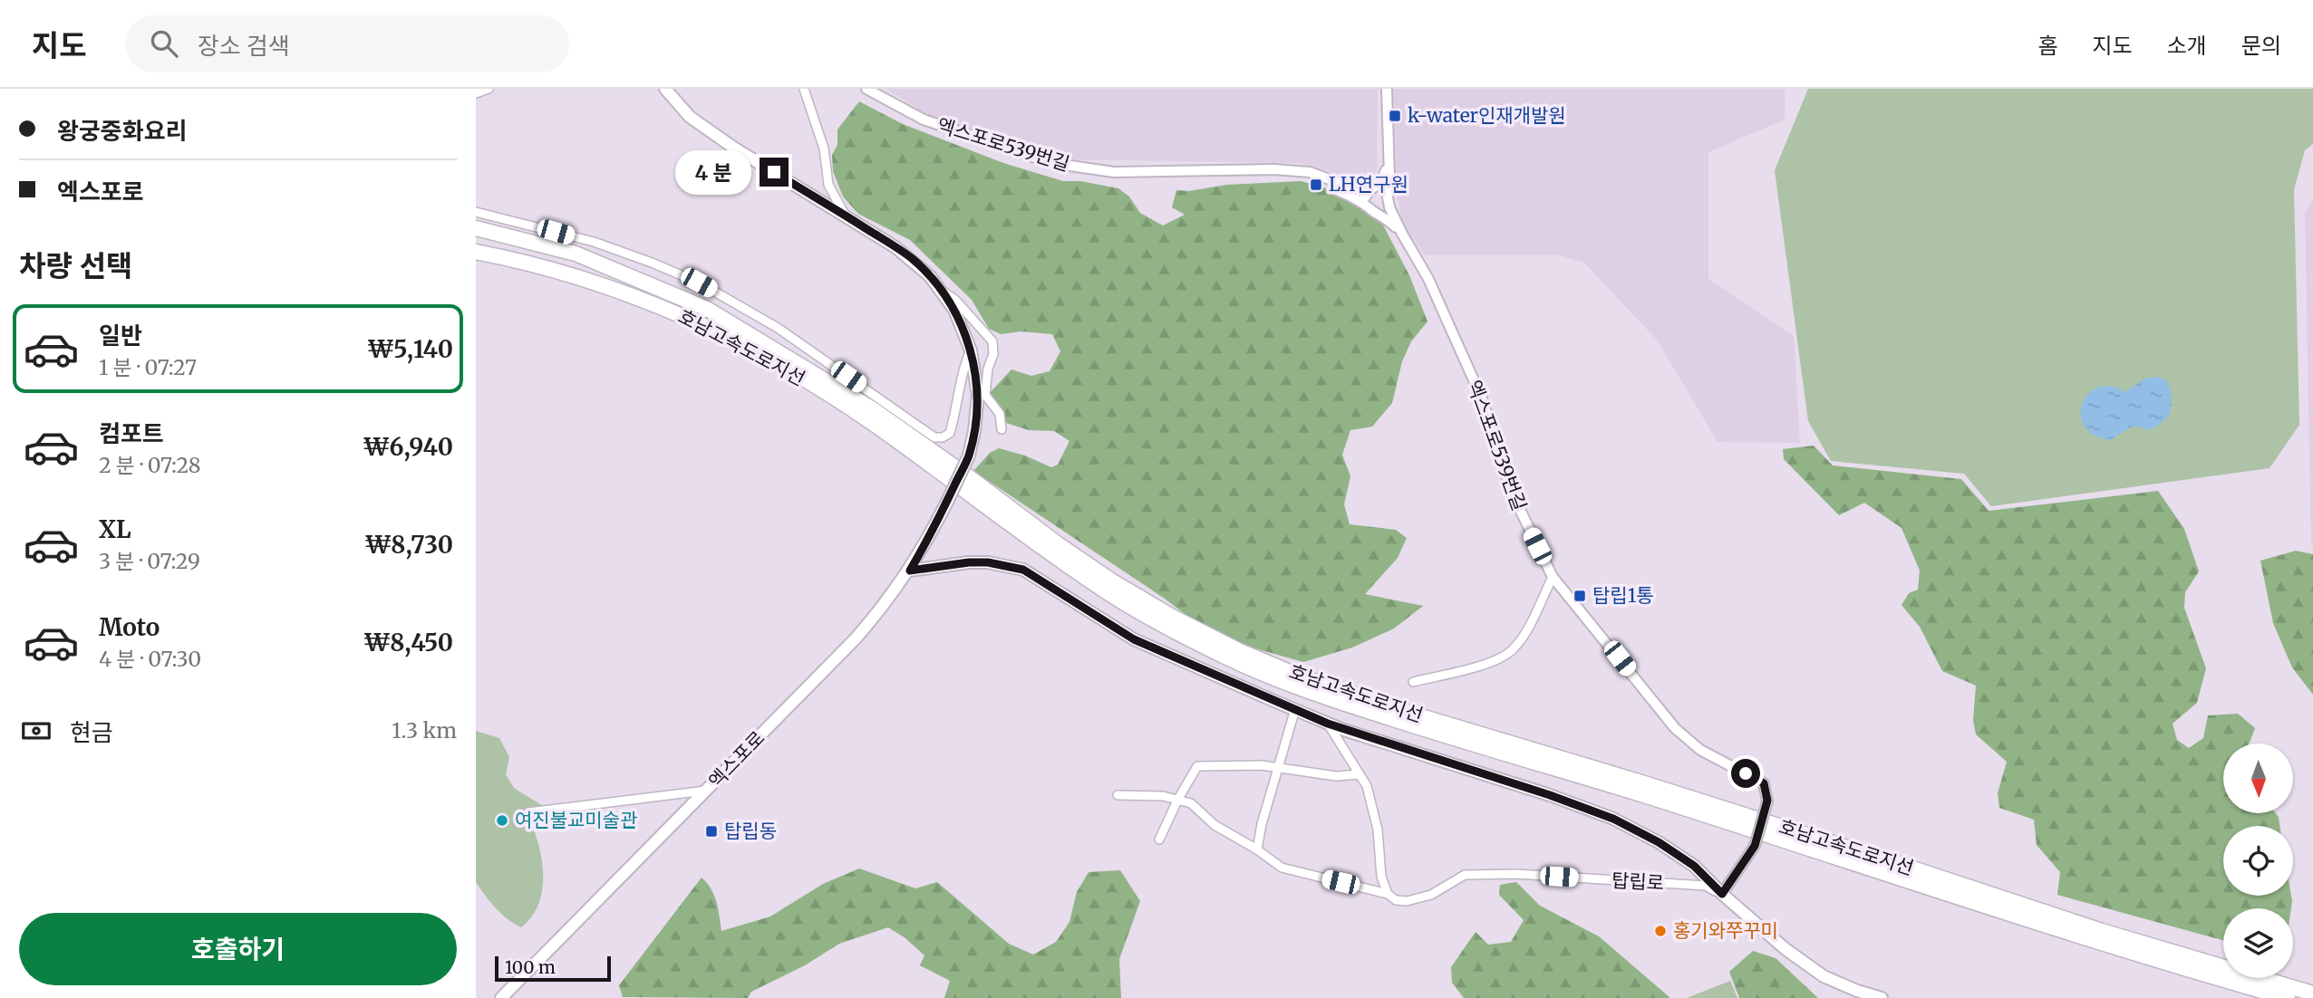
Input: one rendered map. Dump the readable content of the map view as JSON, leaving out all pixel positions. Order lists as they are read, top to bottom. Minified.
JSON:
{"streets":{"highway":["호남고속도로지선"],"main road":["엑스포로","탑립로"],"street":["엑스포로539번길"]},"crossings":[["엑스포로539번길","탑립로"],["엑스포로","탑립로"]],"places":{"transit":["k-water인재개발원","LH연구원","탑립1통","탑립동"],"other":["여진불교미술관","홍기와쭈꾸미"]},"scale_bar":"100 m","north":"bottom","page":{"header":"지도","search":"장소 검색","nav":["홈","지도","소개","문의"],"banner":["왕궁중화요리","엑스포로"],"bubble":"4 분","heading":"차량 선택","list":[{"name":"일반","note":"1 분 · 07:27","value":"₩5,140"},{"name":"컴포트","note":"2 분 · 07:28","value":"₩6,940"},{"name":"XL","note":"3 분 · 07:29","value":"₩8,730"},{"name":"Moto","note":"4 분 · 07:30","value":"₩8,450"}],"pay":["현금","1.3 km"],"buttons":"호출하기","scale":"100 m"}}
